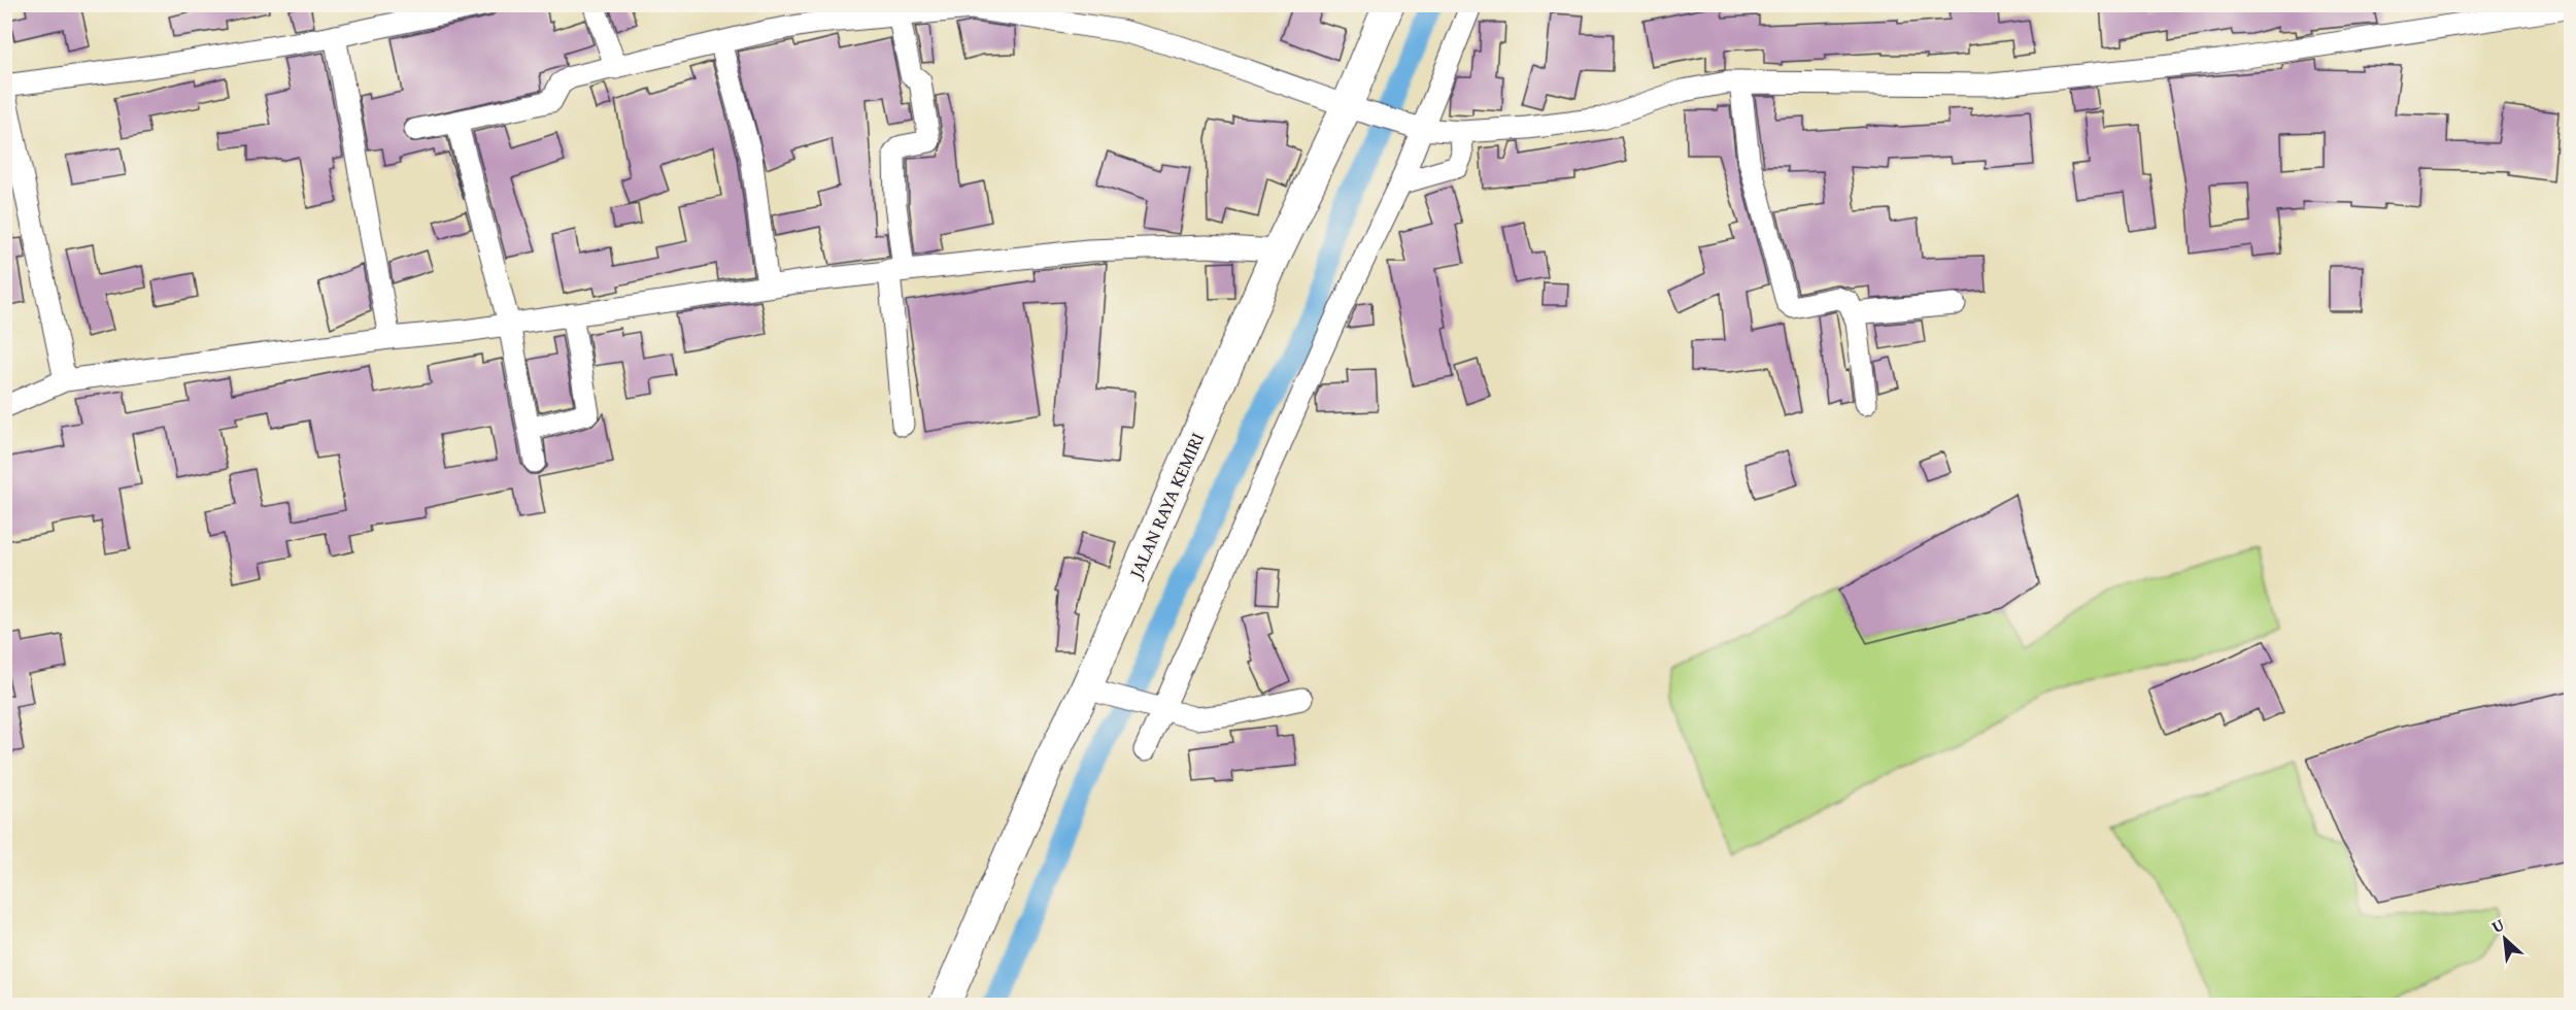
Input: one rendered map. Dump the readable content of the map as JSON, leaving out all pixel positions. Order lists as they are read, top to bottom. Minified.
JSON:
{"streets":{"main road":["JALAN RAYA KEMIRI"]},"north":"top left"}
